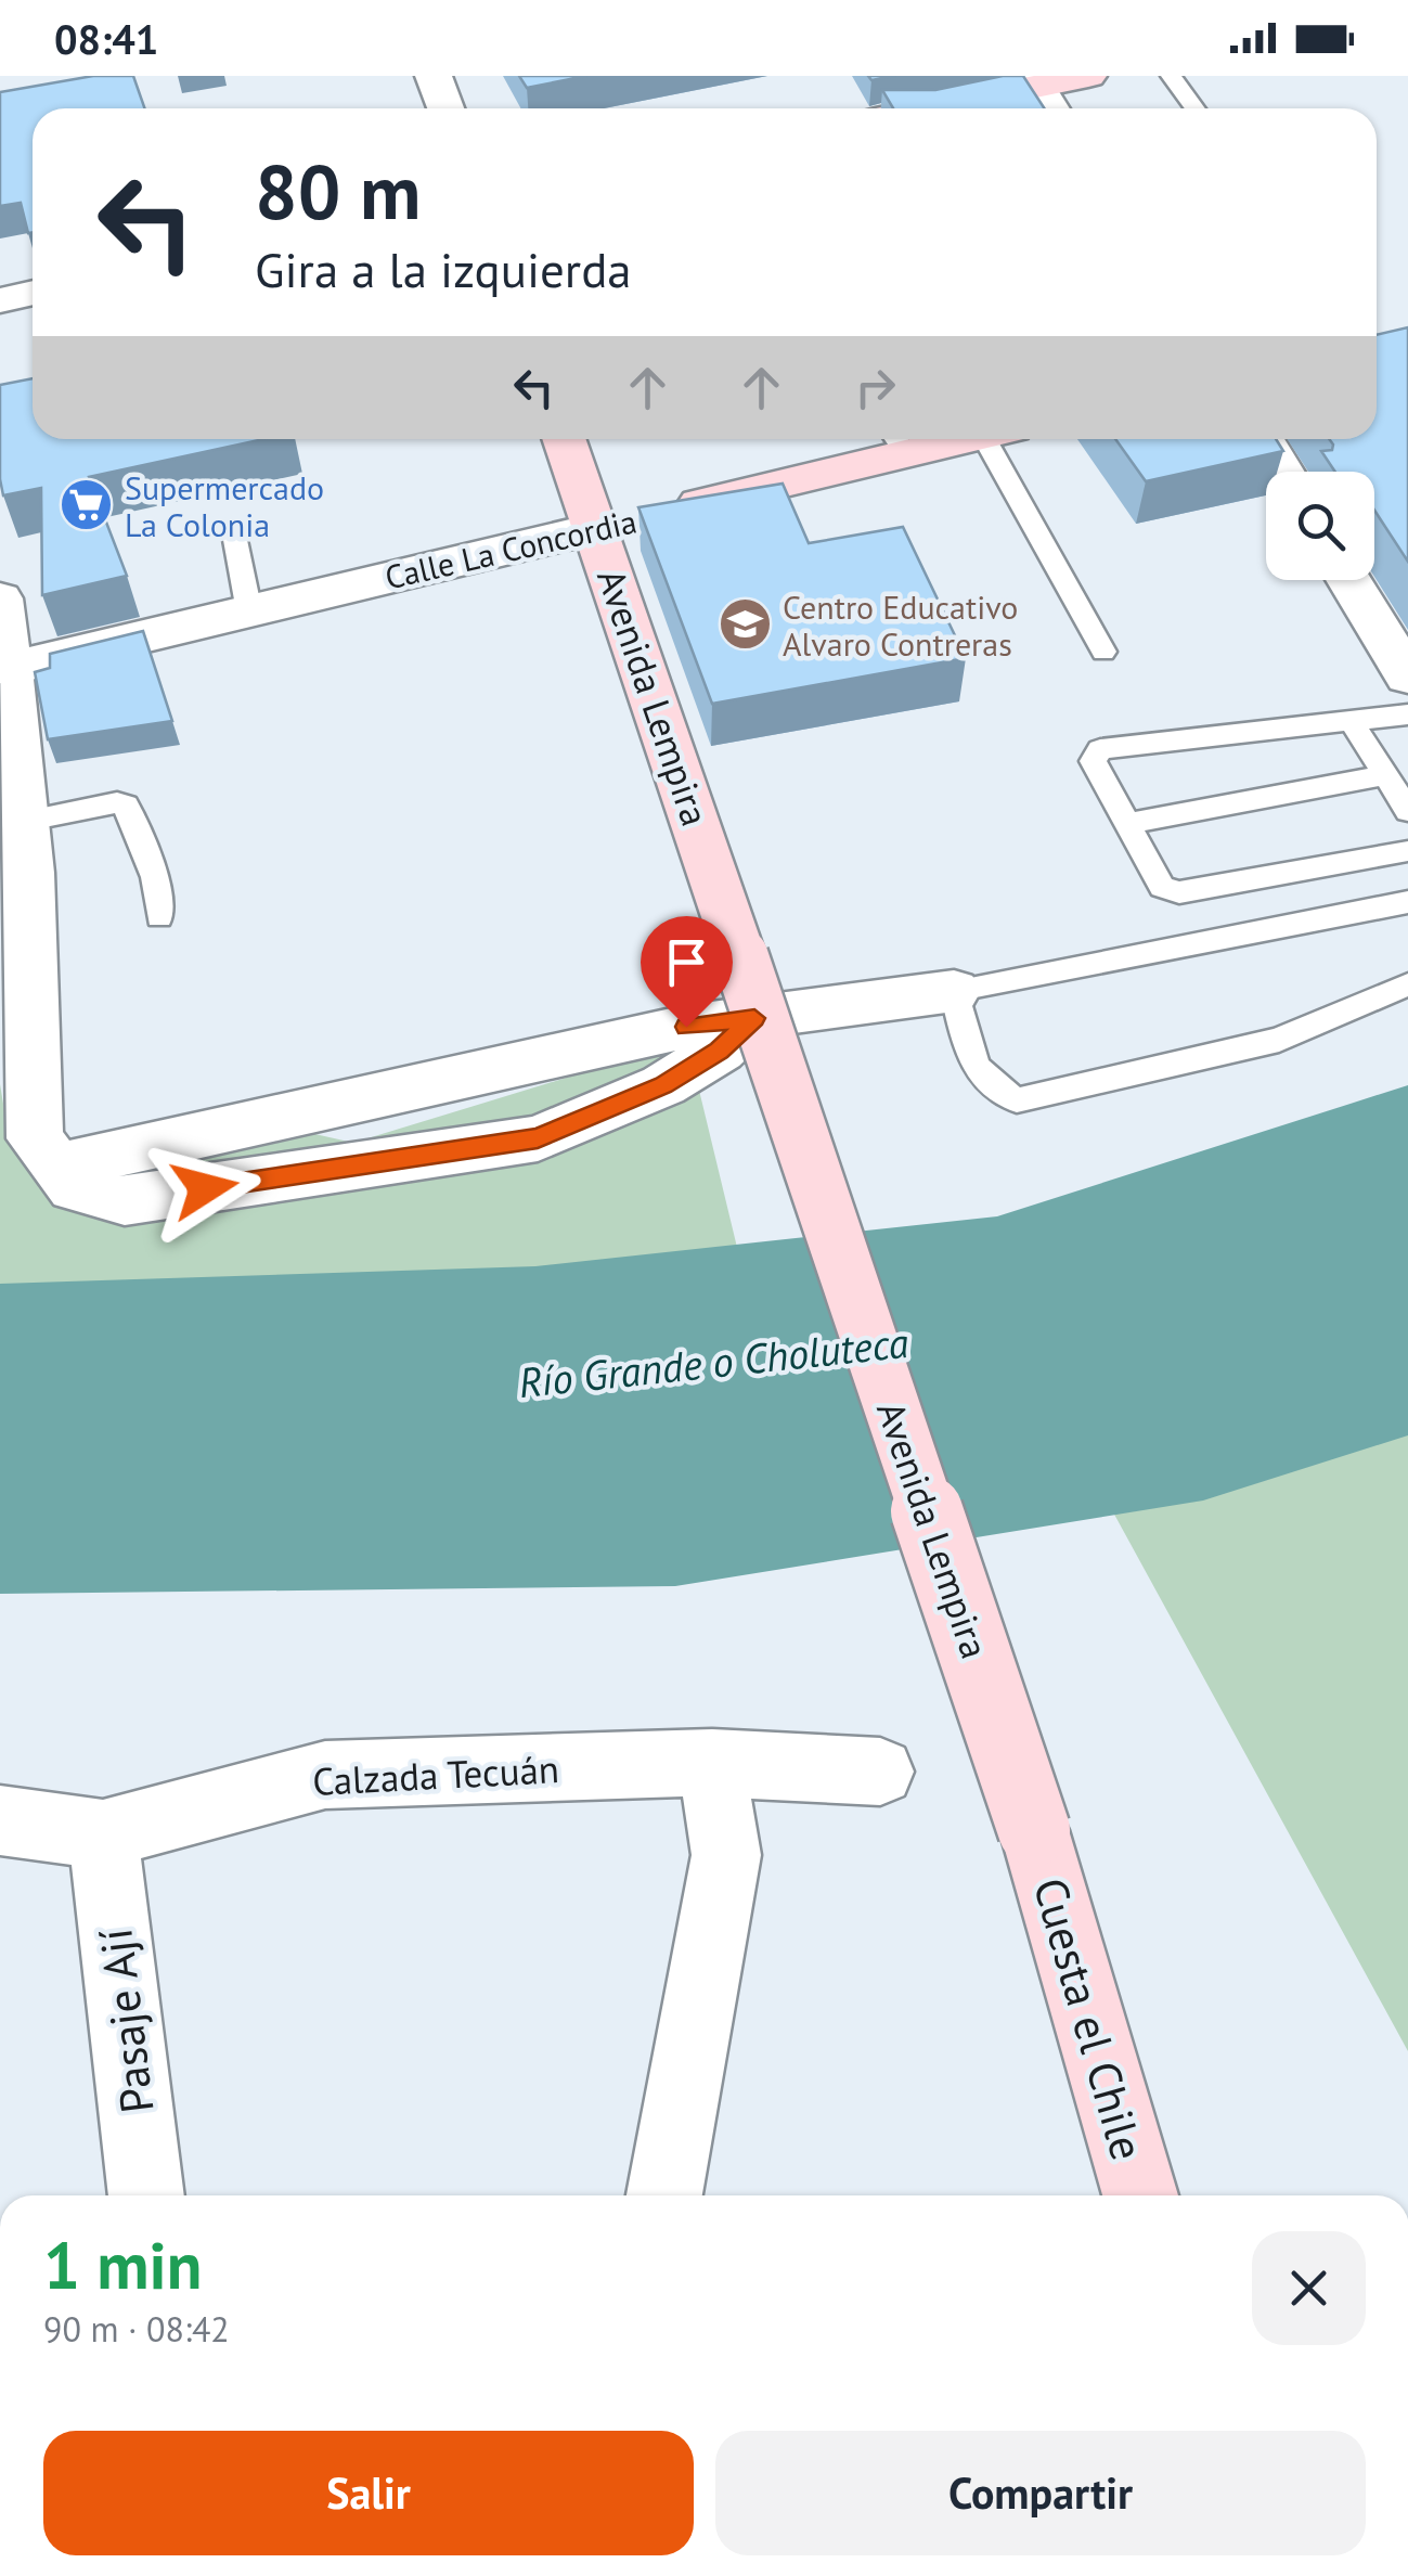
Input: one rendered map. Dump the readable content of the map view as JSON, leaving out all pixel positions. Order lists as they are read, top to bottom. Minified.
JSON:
{"streets":{"main road":["Calle La Concordia","Avenida Lempira","Cuesta el Chile"],"street":["Calzada Tecuán","Pasaje Ají"]},"crossings":[["Calle La Concordia","Avenida Lempira"],["Avenida Lempira","Cuesta el Chile"],["Calzada Tecuán","Pasaje Ají"]],"water":["Río Grande o Choluteca"],"places":{"supermarket":["Supermercado La Colonia"],"school or university":["Centro Educativo Alvaro Contreras"]},"page":{"status":"08:41","turn":["80 m","Gira a la izquierda"],"heading":["1 min","90 m · 08:42"],"buttons":["Salir","Compartir"]}}
